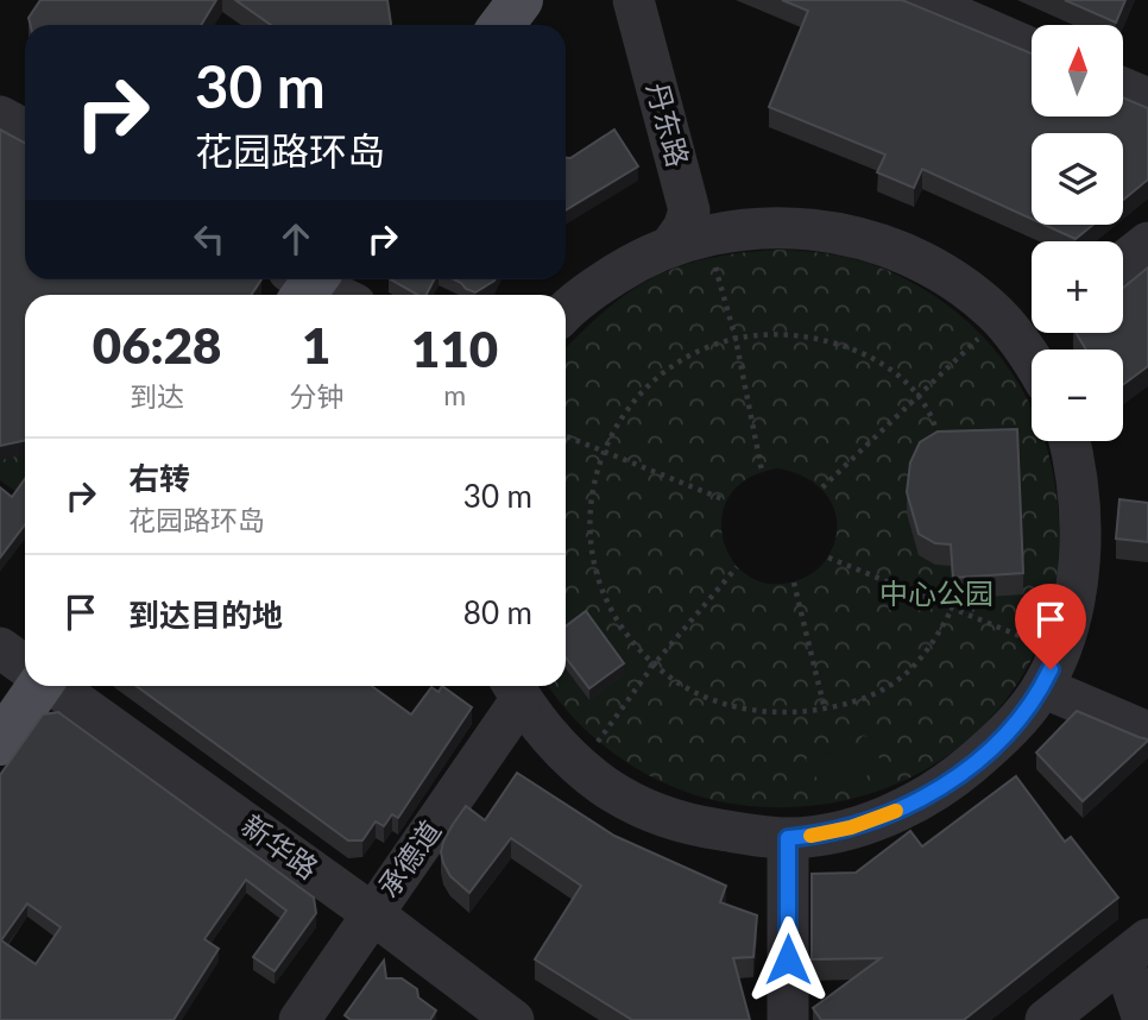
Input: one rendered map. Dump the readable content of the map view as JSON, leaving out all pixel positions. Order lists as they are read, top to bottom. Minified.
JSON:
{"streets":{"street":["丹东路","新华路","承德道"]},"crossings":[["新华路","承德道"]],"parks":["中心公园"],"north":"top","page":{"map_buttons":["+","−"],"turn":["30 m","花园路环岛"],"eta":["06:28","到达","1","分钟","110","m"],"list":[{"name":"右转","note":"花园路环岛","value":"30 m"},{"name":"到达目的地","value":"80 m"}]}}
